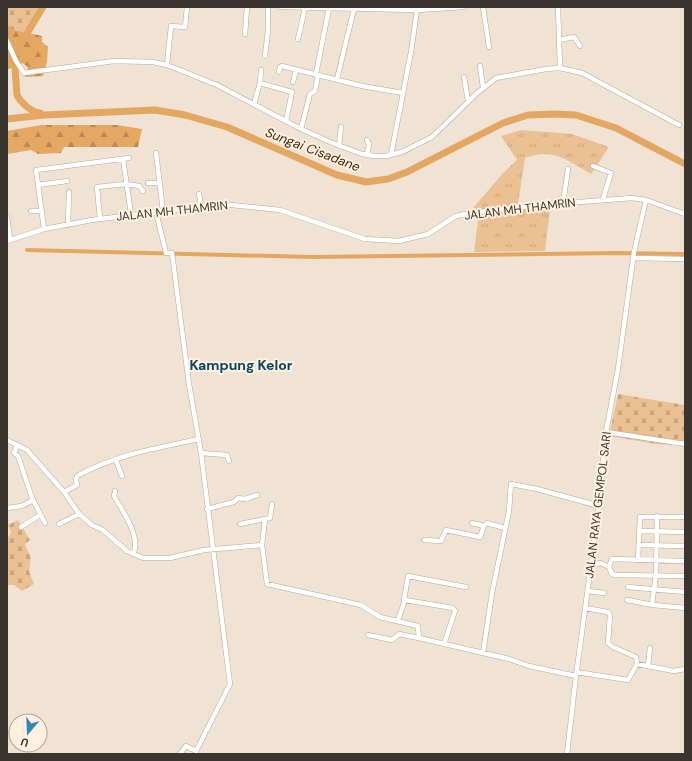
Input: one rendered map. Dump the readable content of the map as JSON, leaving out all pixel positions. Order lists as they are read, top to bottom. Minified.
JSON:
{"streets":{"street":["JALAN MH THAMRIN","JALAN RAYA GEMPOL SARI"]},"crossings":[["JALAN MH THAMRIN","JALAN RAYA GEMPOL SARI"]],"districts":["Kampung Kelor"],"water":["Sungai Cisadane"],"north":"bottom"}
